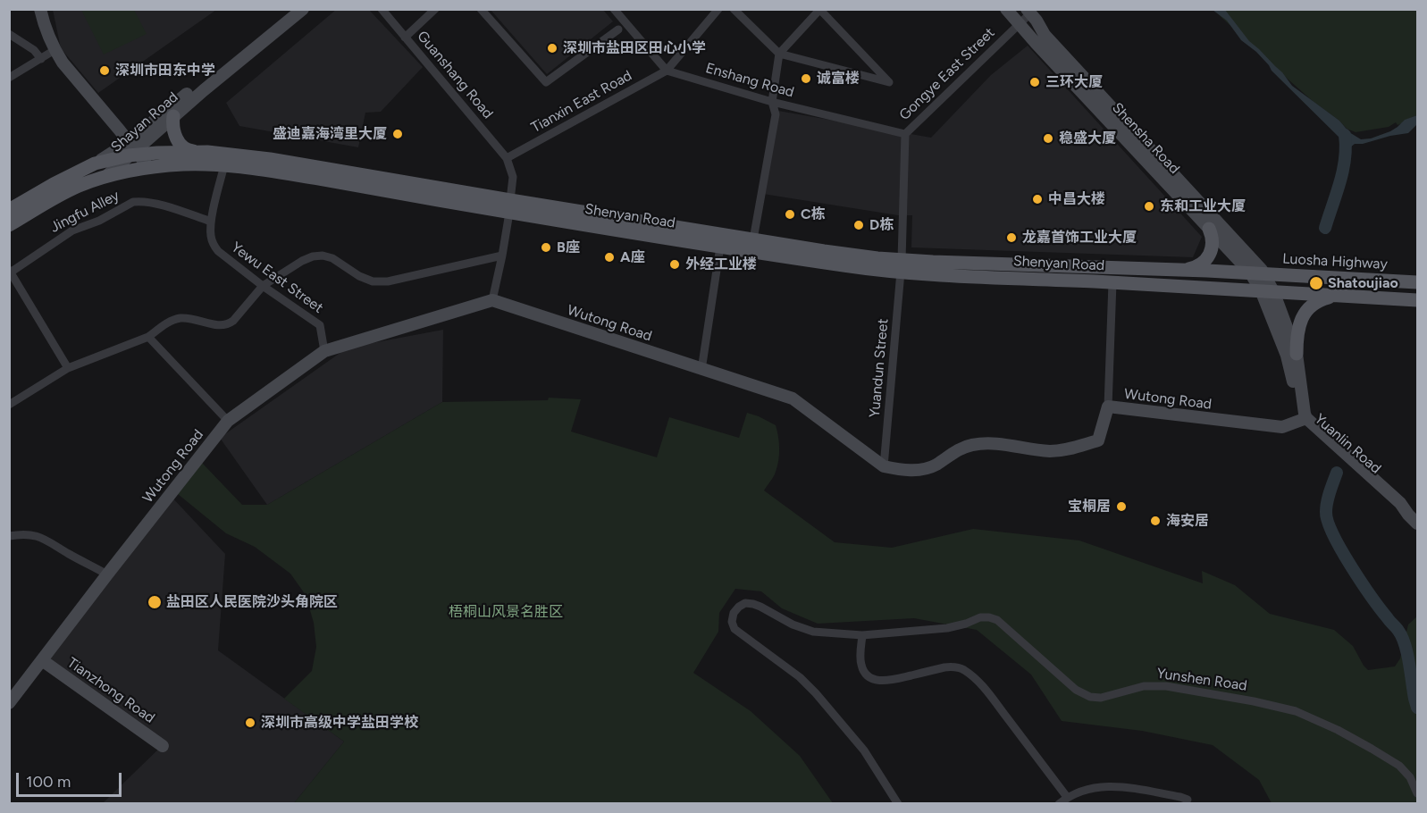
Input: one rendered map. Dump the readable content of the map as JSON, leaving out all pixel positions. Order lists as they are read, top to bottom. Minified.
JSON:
{"streets":{"main road":["Shenyan Road","Luosha Highway"],"street":["Gongye East Street","Guanshang Road","Enshang Road","Tianxin East Road","Shayan Road","Shensha Road","Jingfu Alley","Yewu East Street","Wutong Road","Yuandun Street","Yuanlin Road","Yunshen Road","Tianzhong Road"]},"crossings":[["Gongye East Street","Enshang Road"],["Gongye East Street","Shensha Road"],["Gongye East Street","Shenyan Road"],["Gongye East Street","Yuandun Street"],["Guanshang Road","Tianxin East Road"],["Enshang Road","Tianxin East Road"],["Shayan Road","Shenyan Road"],["Shensha Road","Shenyan Road"],["Shensha Road","Luosha Highway"],["Shensha Road","Yuanlin Road"],["Jingfu Alley","Yewu East Street"],["Shenyan Road","Luosha Highway"],["Shenyan Road","Yewu East Street"],["Shenyan Road","Yuandun Street"],["Shenyan Road","Yuanlin Road"],["Yewu East Street","Wutong Road"],["Wutong Road","Yuandun Street"],["Wutong Road","Yuanlin Road"],["Wutong Road","Tianzhong Road"]],"parks":["梧桐山风景名胜区"],"places":["深圳市盐田区田心小学","深圳市田东中学","诚富楼","三环大厦","盛迪嘉海湾里大厦","稳盛大厦","中昌大楼","东和工业大厦","C栋","D栋","龙嘉首饰工业大厦","B座","A座","外经工业楼","Shatoujiao","宝桐居","海安居","盐田区人民医院沙头角院区","深圳市高级中学盐田学校"],"scale_bar":"100 m"}
